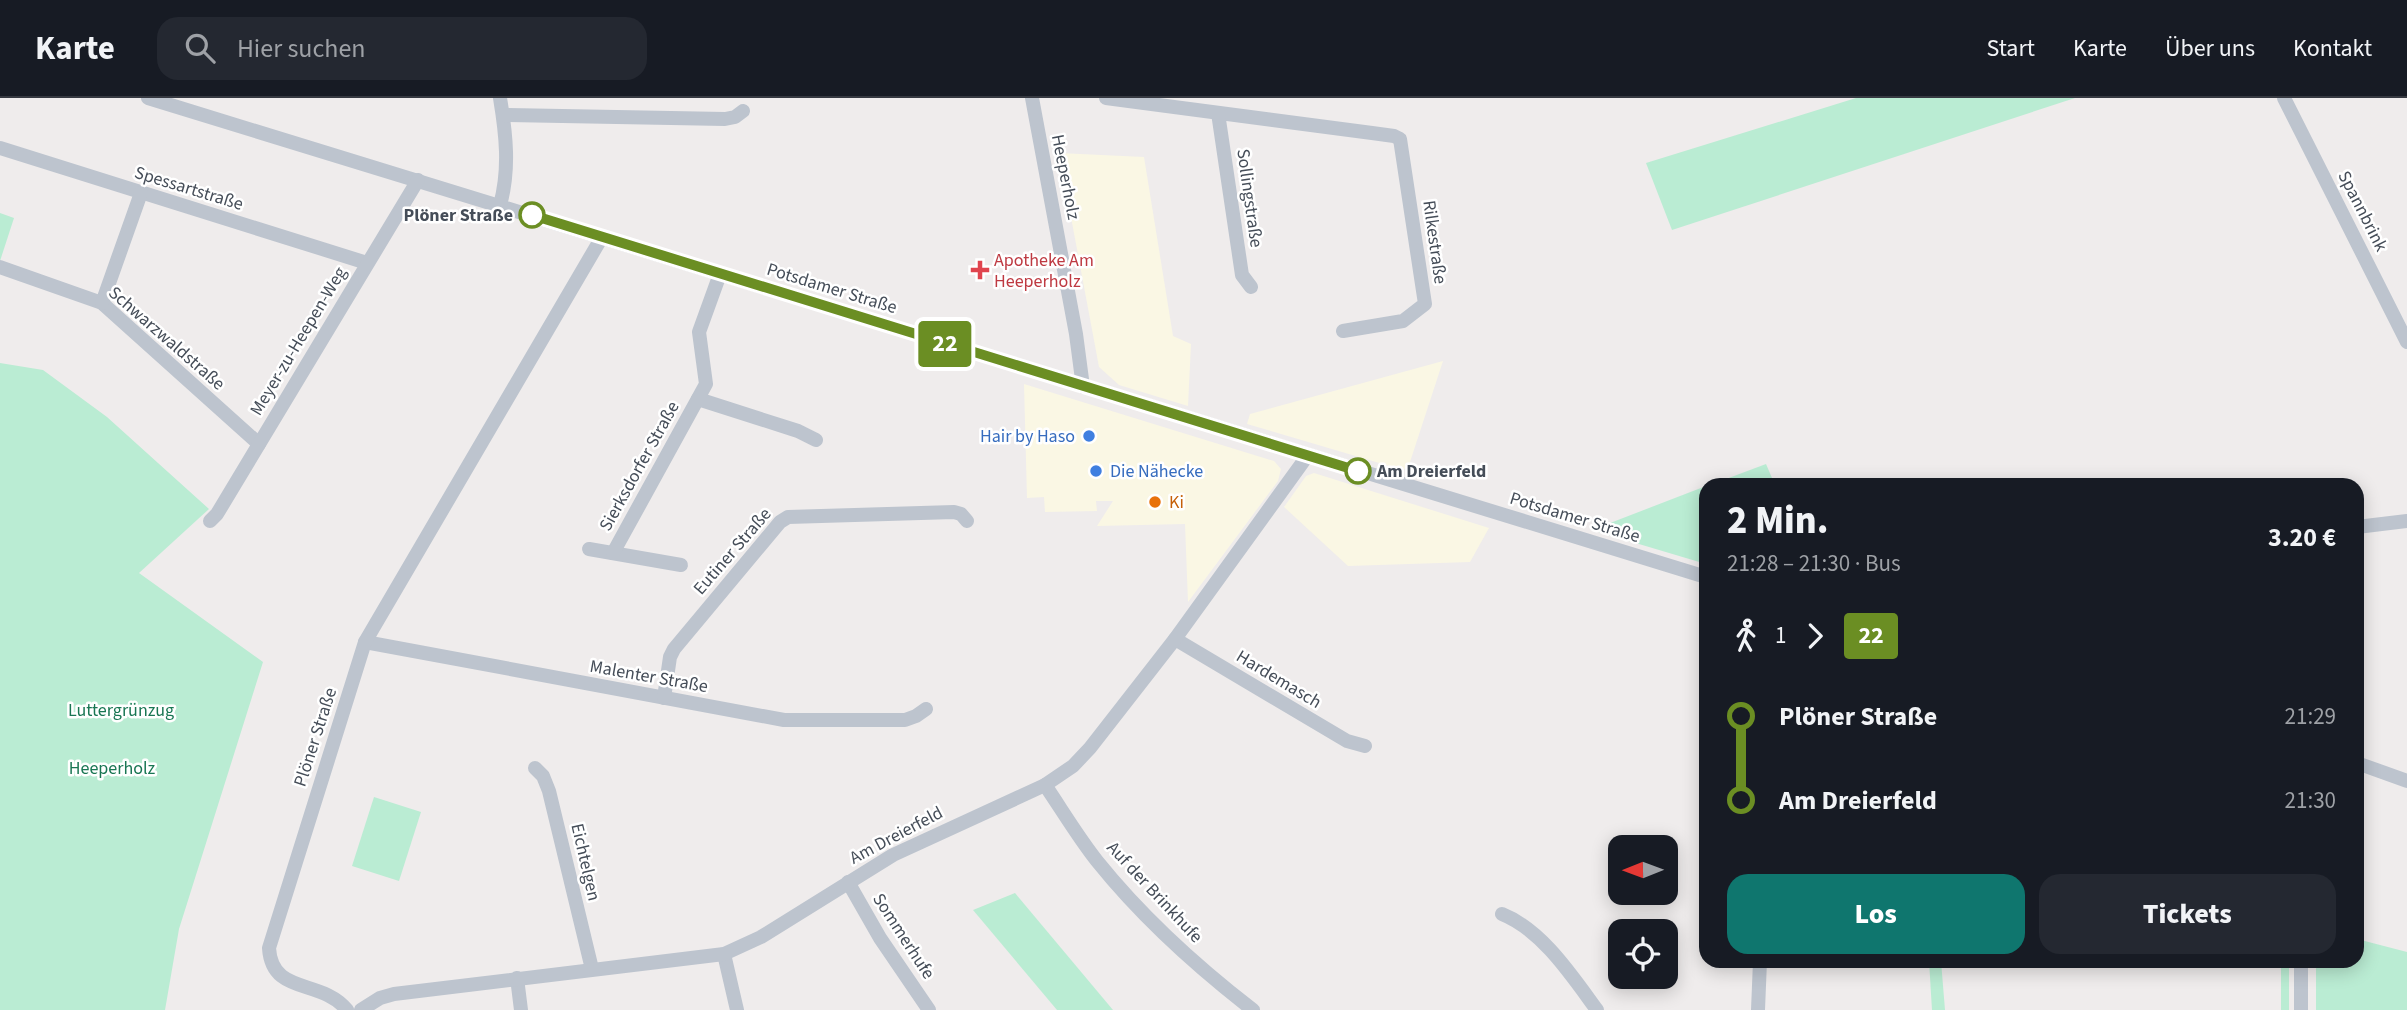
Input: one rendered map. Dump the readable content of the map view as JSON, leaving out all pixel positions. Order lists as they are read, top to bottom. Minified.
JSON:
{"streets":{"street":["Heeperholz","Spessartstraße","Sollingstraße","Spannbrink","Rilkestraße","Potsdamer Straße","Schwarzwaldstraße","Meyer-zu-Heepen-Weg","Sierksdorfer Straße","Eutiner Straße","Malenter Straße","Hardemasch","Plöner Straße","Am Dreierfeld","Eichtelgen","Auf der Brinkhufe","Sommerhufe"]},"crossings":[["Heeperholz","Potsdamer Straße"],["Spessartstraße","Meyer-zu-Heepen-Weg"],["Sollingstraße","Rilkestraße"],["Potsdamer Straße","Meyer-zu-Heepen-Weg"],["Potsdamer Straße","Sierksdorfer Straße"],["Potsdamer Straße","Plöner Straße"],["Potsdamer Straße","Am Dreierfeld"],["Schwarzwaldstraße","Meyer-zu-Heepen-Weg"],["Eutiner Straße","Malenter Straße"],["Malenter Straße","Plöner Straße"],["Hardemasch","Am Dreierfeld"],["Am Dreierfeld","Eichtelgen"],["Am Dreierfeld","Auf der Brinkhufe"],["Am Dreierfeld","Sommerhufe"]],"parks":["Luttergrünzug","Heeperholz"],"places":{"other":["Plöner Straße","Hair by Haso","Die Nähecke","Am Dreierfeld","Ki"],"health":["Apotheke Am Heeperholz"]},"lines":["bus line 22"],"north":"left","page":{"header":"Karte","search":"Hier suchen","nav":["Start","Karte","Über uns","Kontakt"],"on_map":"22","heading":["2 Min.","21:28 – 21:30 · Bus","3.20 €"],"legs":["1","22"],"list":[{"name":"Plöner Straße","value":"21:29"},{"name":"Am Dreierfeld","value":"21:30"}],"buttons":["Los","Tickets"]}}
